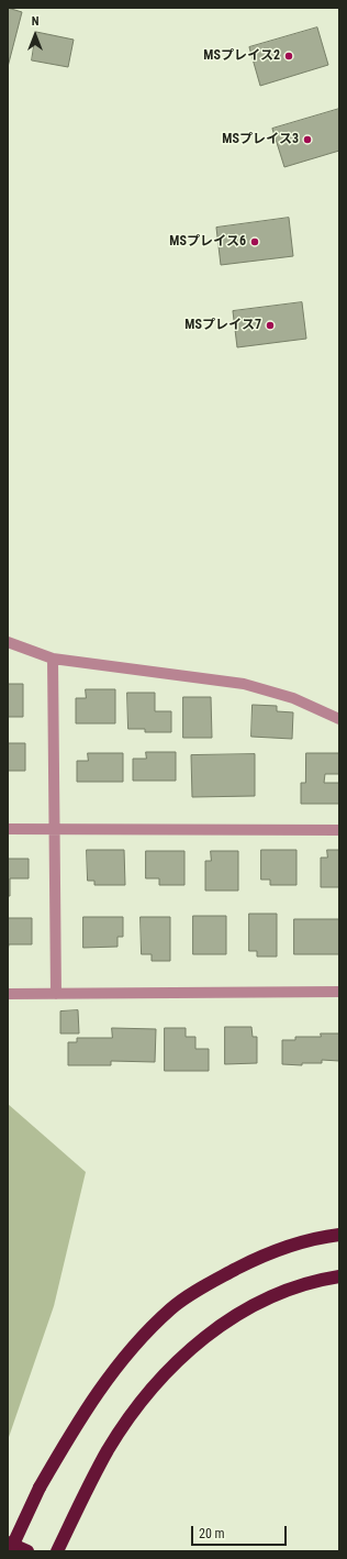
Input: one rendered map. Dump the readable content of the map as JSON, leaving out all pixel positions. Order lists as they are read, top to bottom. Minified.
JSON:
{"places":["MSプレイス2","MSプレイス3","MSプレイス6","MSプレイス7"],"scale_bar":"20 m","north":"top"}
